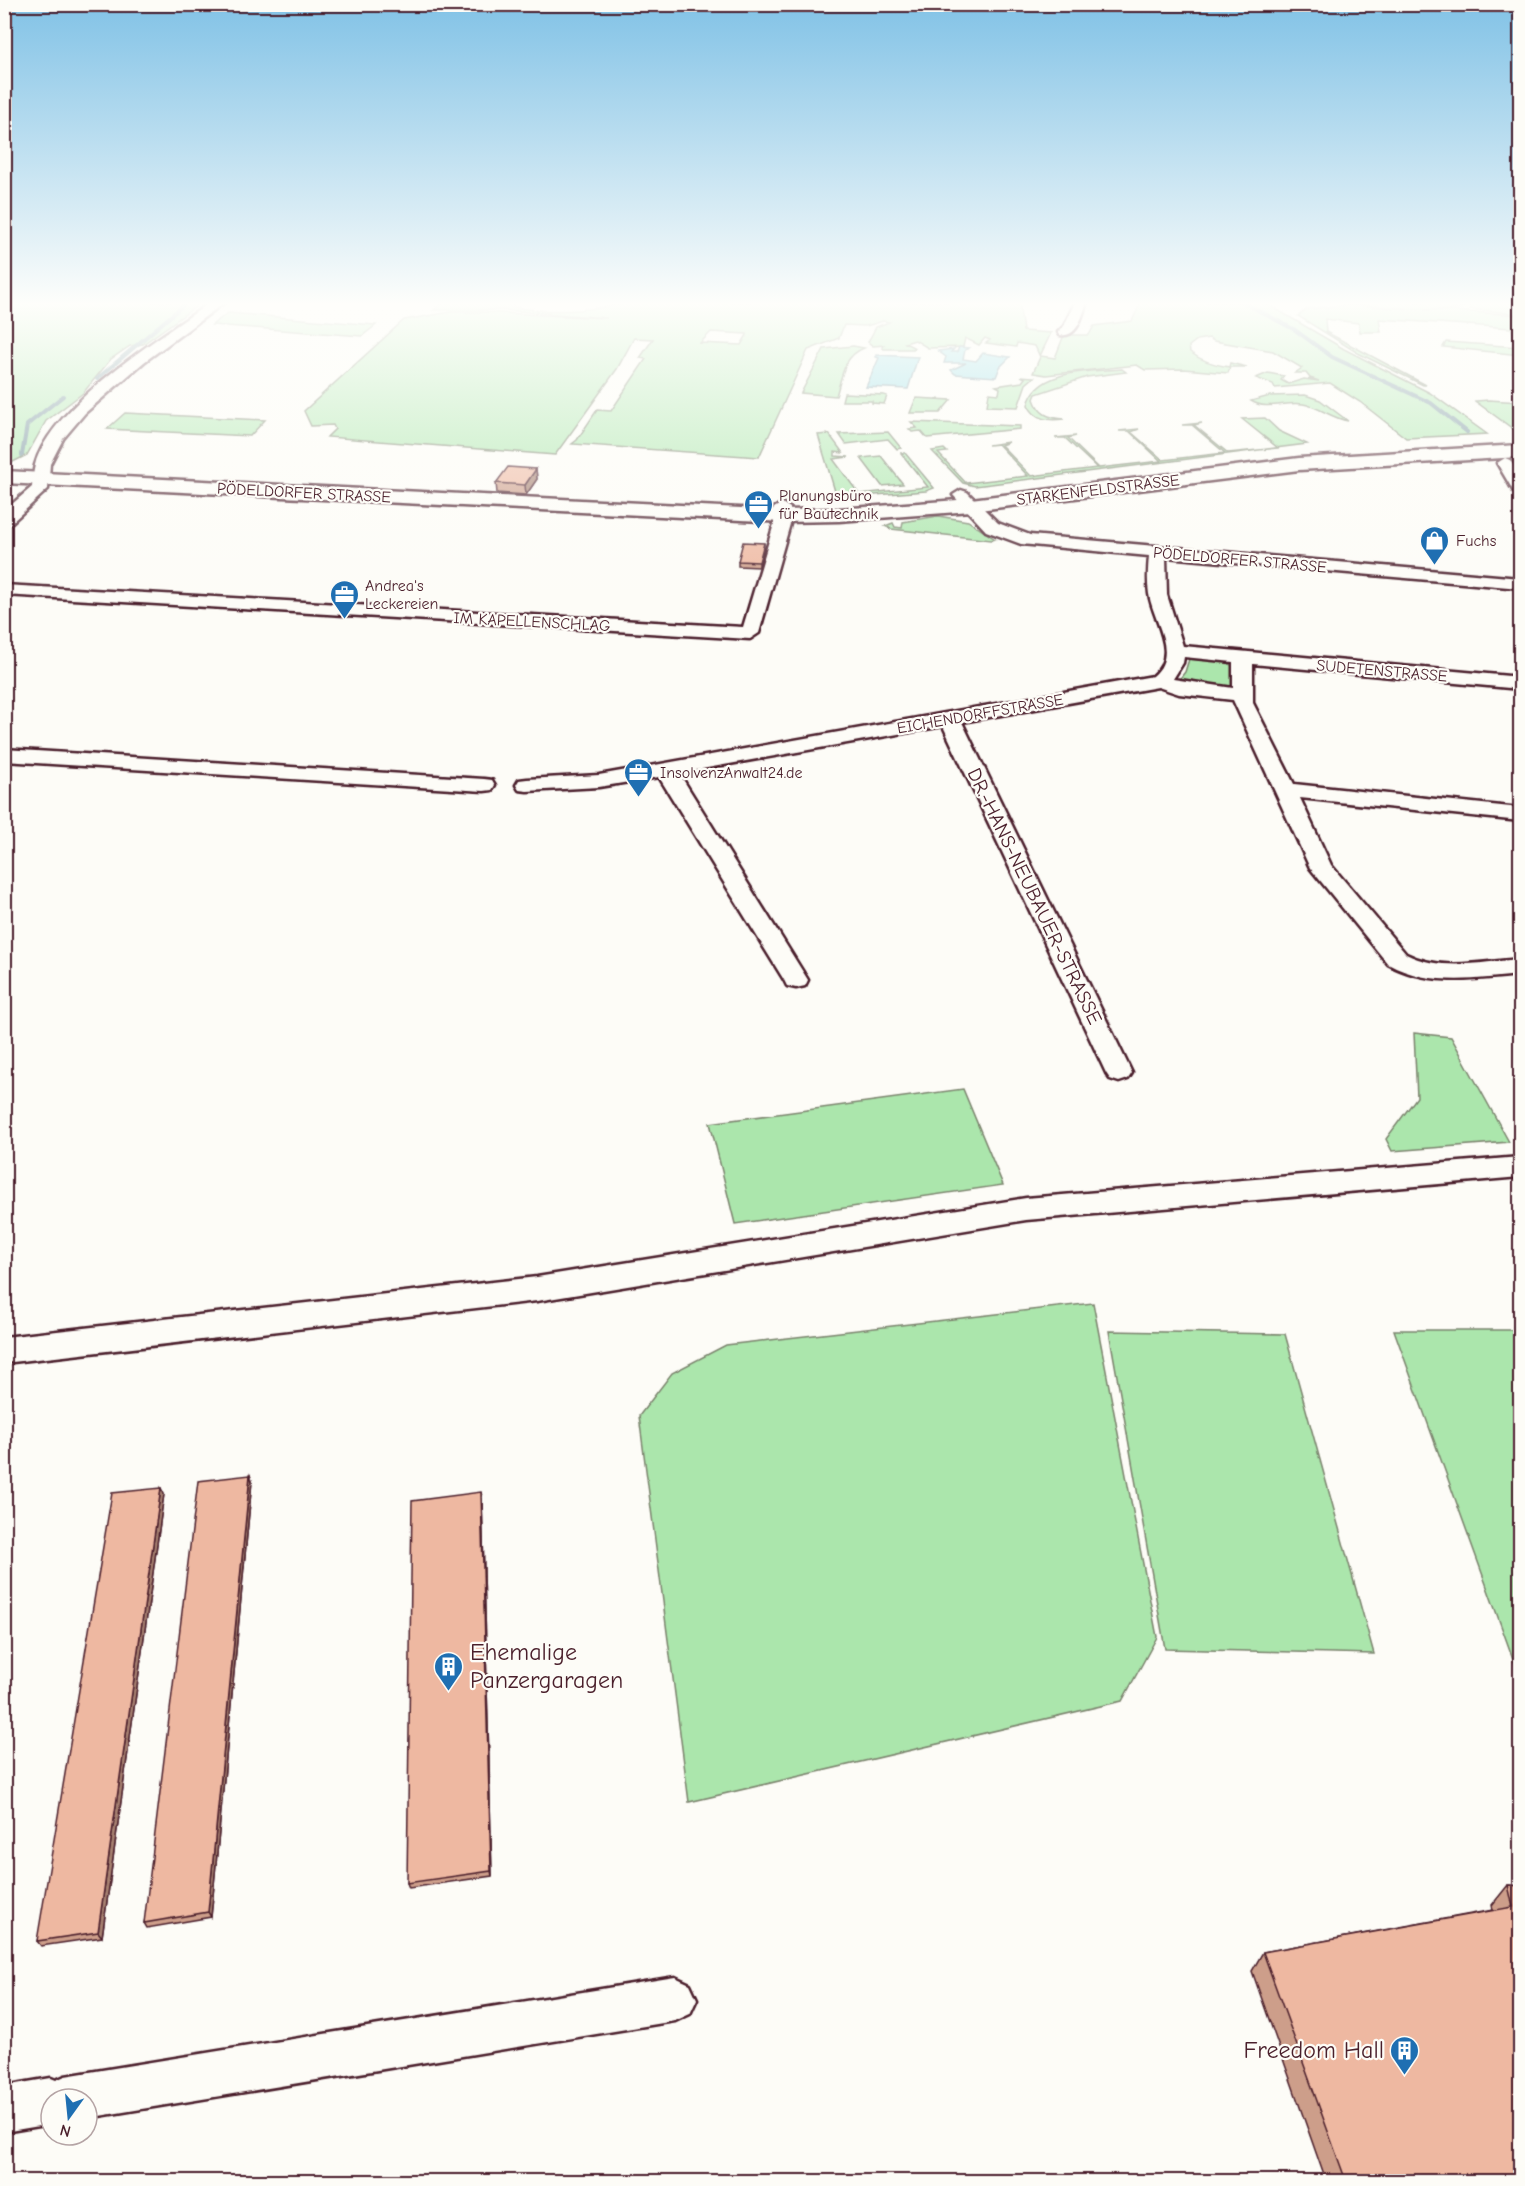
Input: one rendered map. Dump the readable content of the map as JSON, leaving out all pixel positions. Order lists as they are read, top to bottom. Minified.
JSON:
{"streets":{"main road":["STARKENFELDSTRASSE","PÖDELDORFER STRASSE"],"street":["IM KAPELLENSCHLAG","SUDETENSTRASSE","EICHENDORFFSTRASSE","DR.-HANS-NEUBAUER-STRASSE"]},"crossings":[["STARKENFELDSTRASSE","PÖDELDORFER STRASSE"],["PÖDELDORFER STRASSE","IM KAPELLENSCHLAG"],["EICHENDORFFSTRASSE","DR.-HANS-NEUBAUER-STRASSE"]],"places":{"office":["Planungsbüro für Bautechnik","Andrea's Leckereien","InsolvenzAnwalt24.de"],"shop":["Fuchs"],"building":["Ehemalige Panzergaragen","Freedom Hall"]},"north":"bottom"}
